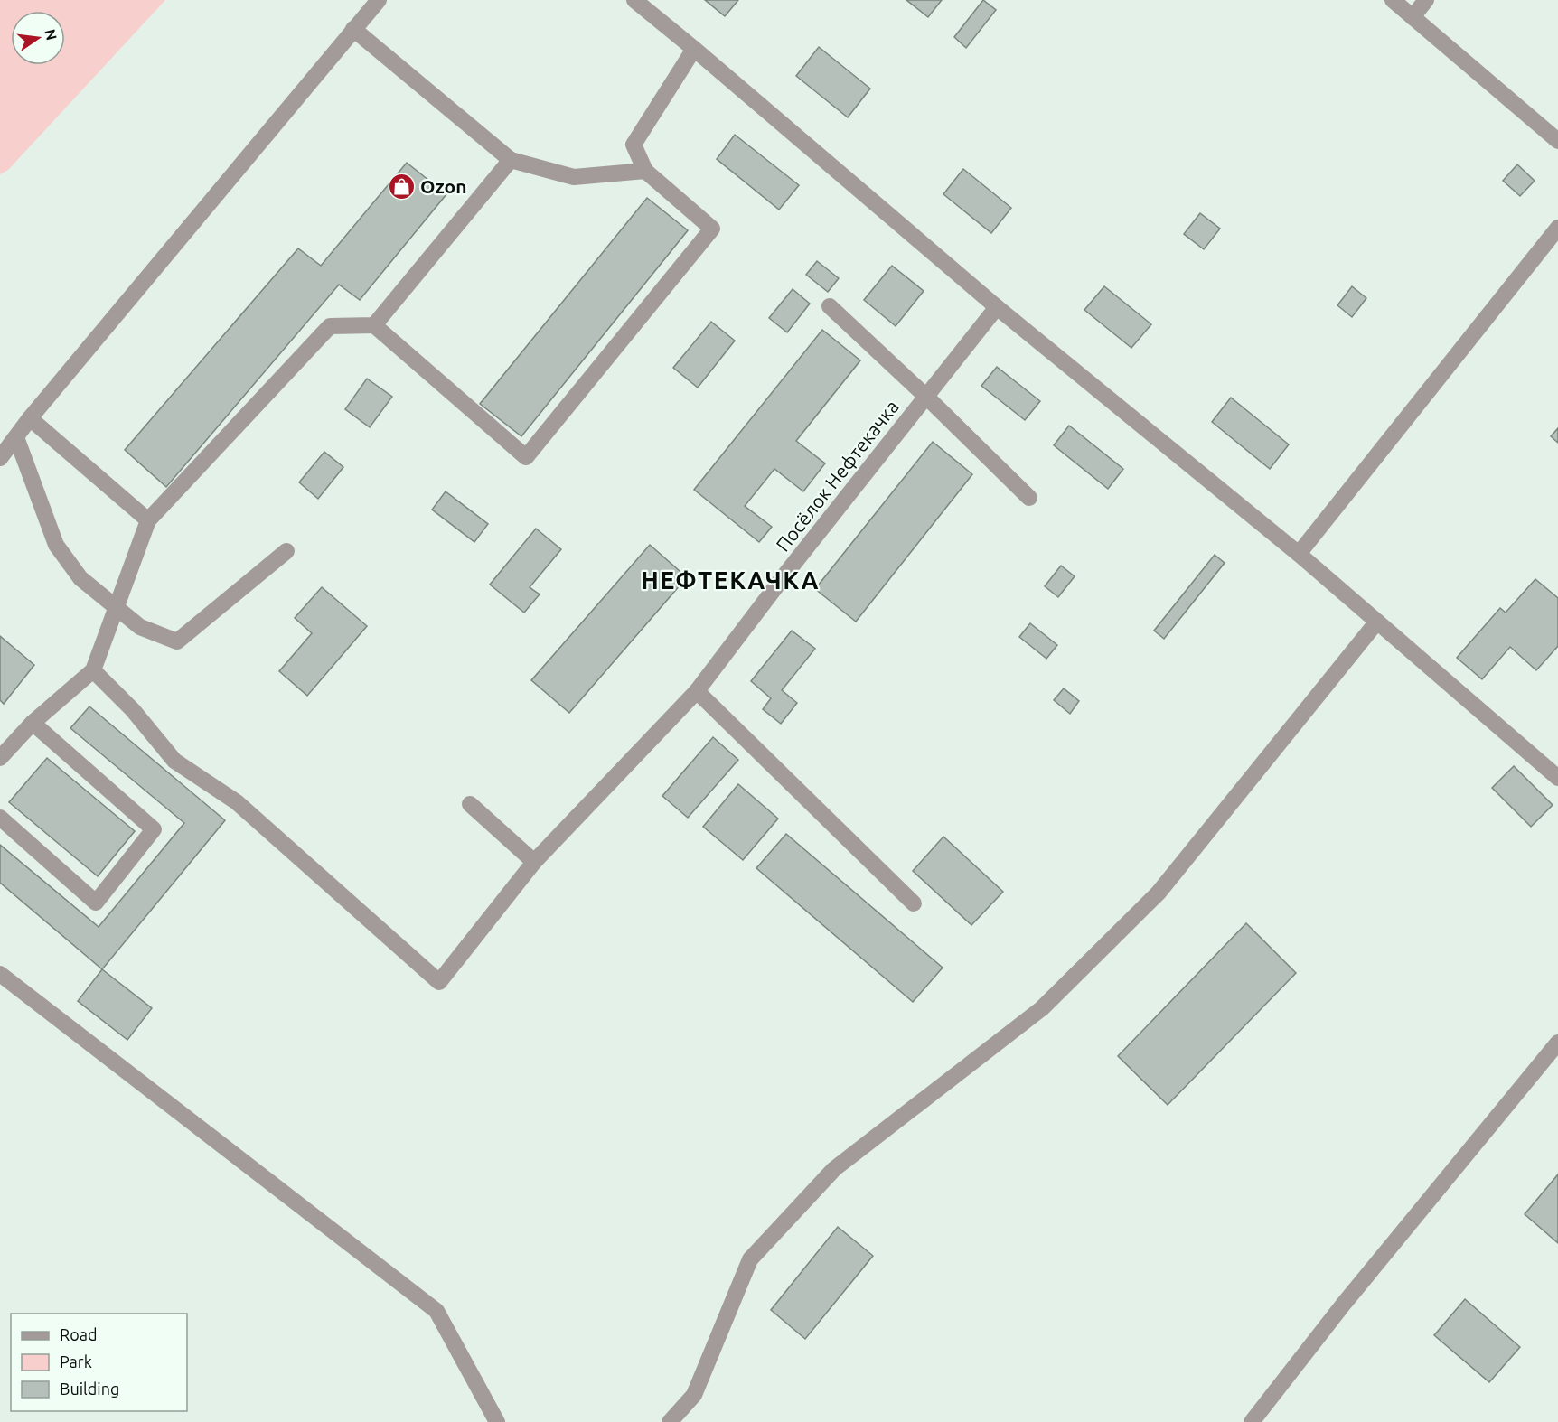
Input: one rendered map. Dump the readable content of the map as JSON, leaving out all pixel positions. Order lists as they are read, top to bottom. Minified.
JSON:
{"streets":{"street":["Посёлок Нефтекачка"]},"districts":["НЕФТЕКАЧКА"],"places":{"shop":["Ozon"]},"legend":["Road","Park","Building"],"north":"right"}
